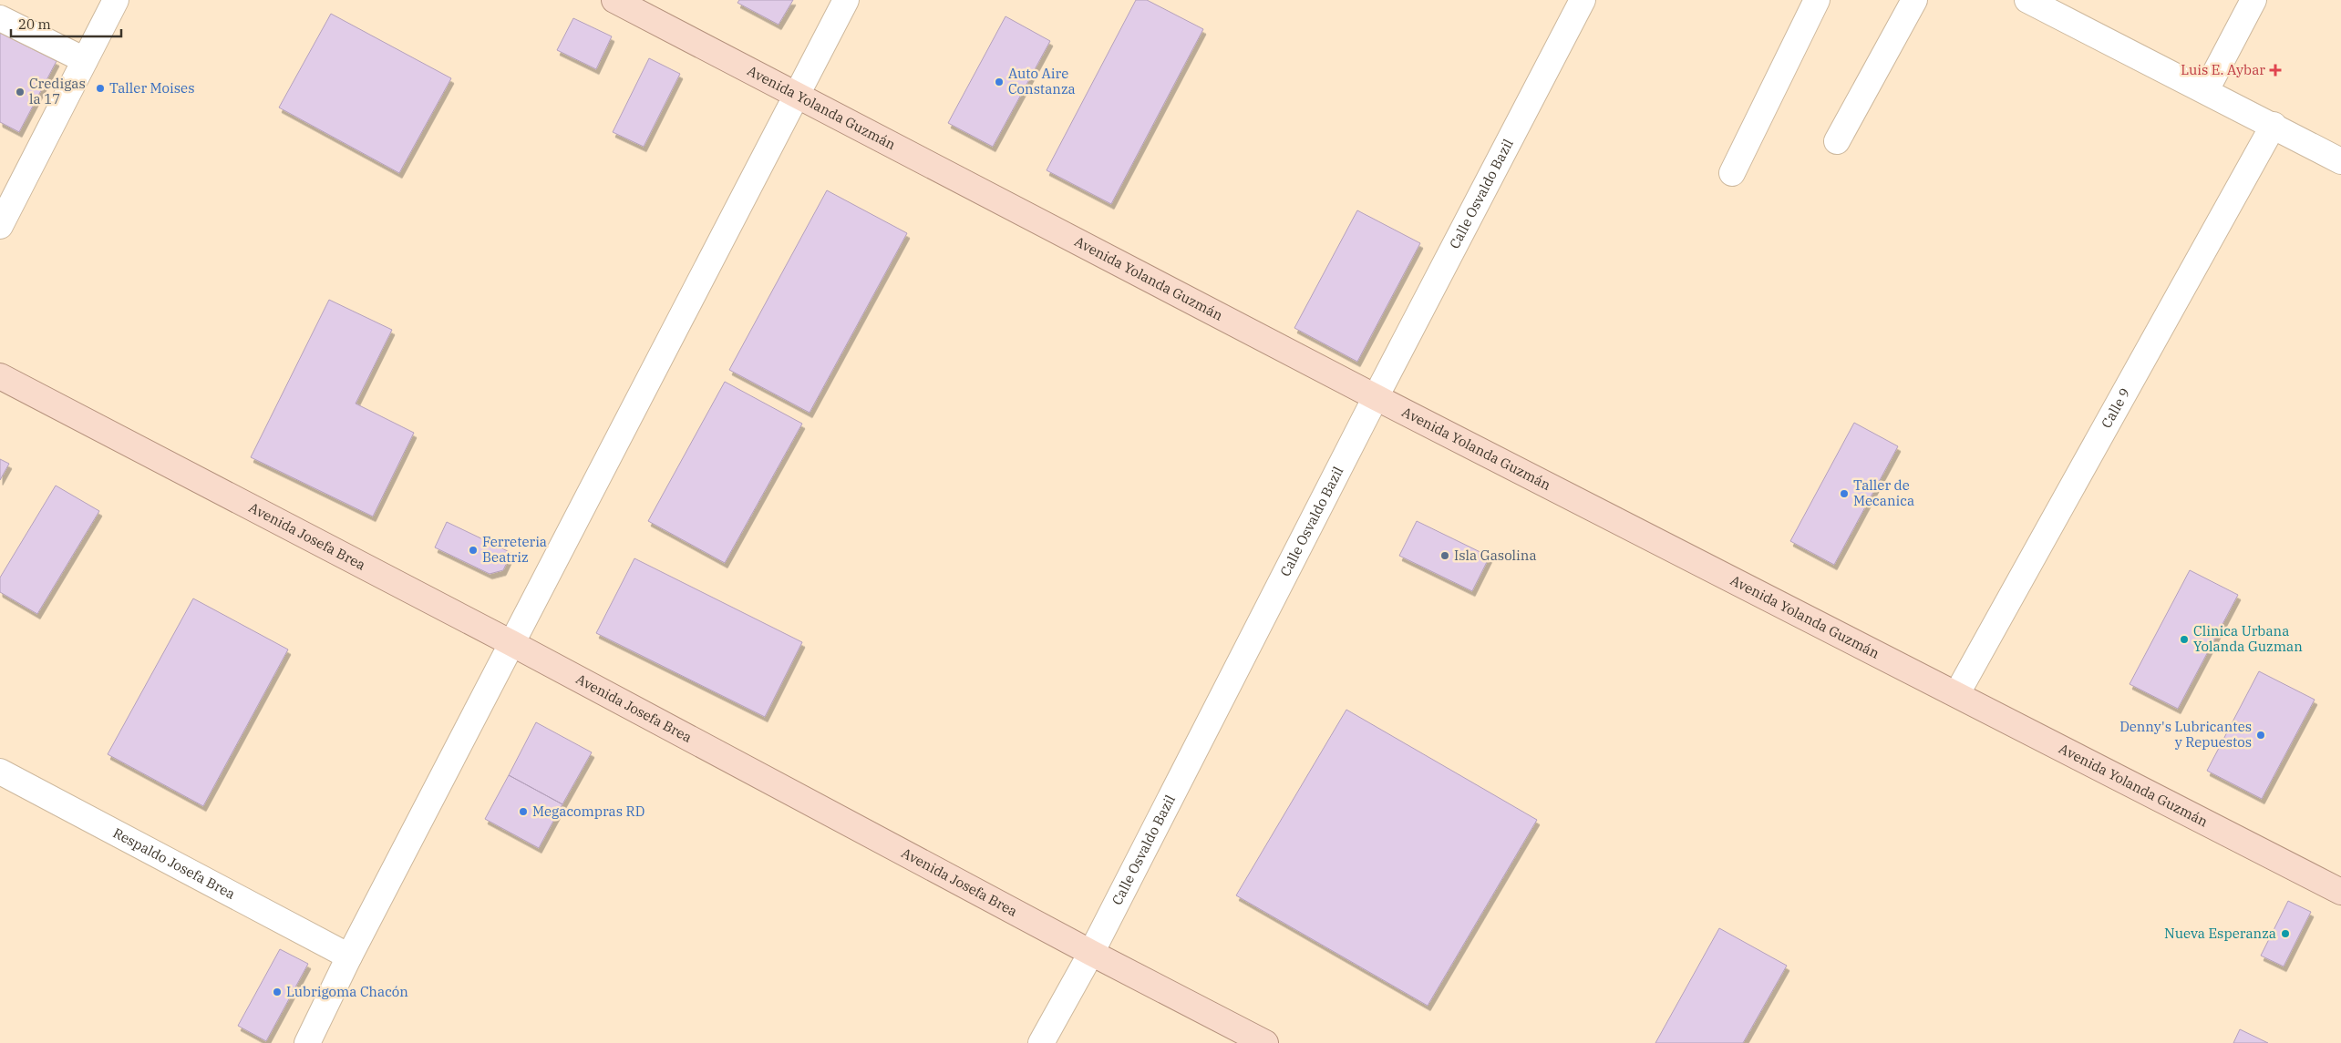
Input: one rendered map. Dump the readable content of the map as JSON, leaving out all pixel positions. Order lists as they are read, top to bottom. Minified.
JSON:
{"streets":{"main road":["Avenida Yolanda Guzmán","Avenida Josefa Brea"],"street":["Calle Osvaldo Bazil","Calle 9","Respaldo Josefa Brea"]},"crossings":[["Avenida Yolanda Guzmán","Calle Osvaldo Bazil"],["Avenida Yolanda Guzmán","Calle 9"],["Calle Osvaldo Bazil","Avenida Josefa Brea"]],"places":{"health":["Luis E. Aybar"],"other":["Auto Aire Constanza","Taller Moises","Credigas la 17","Taller de Mecanica","Ferreteria Beatriz","Isla Gasolina","Clinica Urbana Yolanda Guzman","Denny's Lubricantes y Repuestos","Megacompras RD","Nueva Esperanza","Lubrigoma Chacón"]},"scale_bar":"20 m"}
